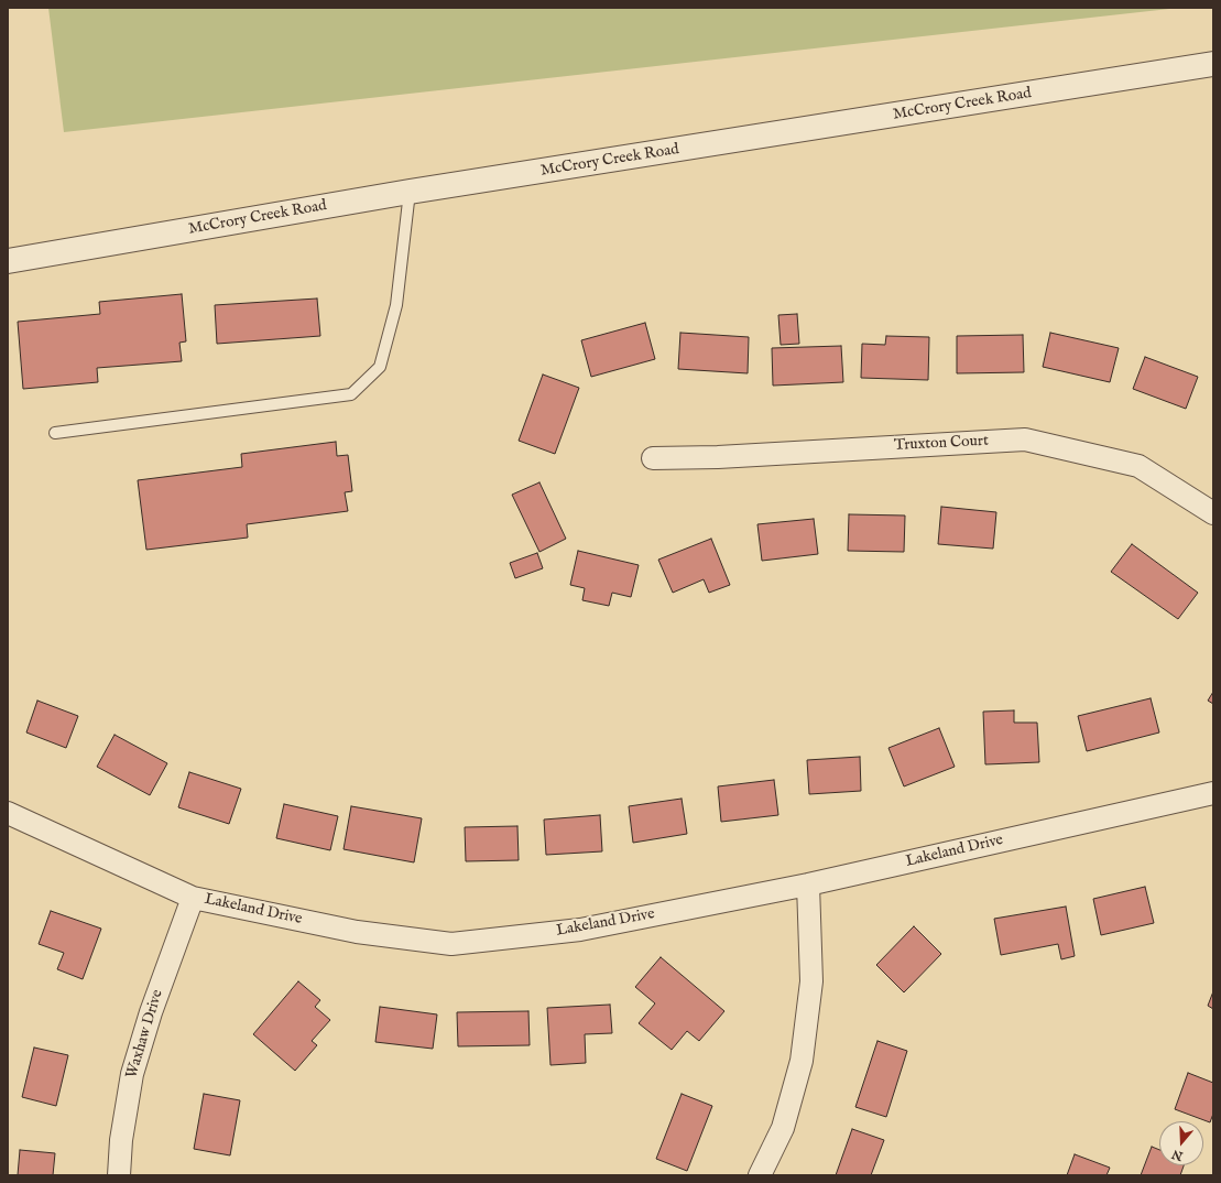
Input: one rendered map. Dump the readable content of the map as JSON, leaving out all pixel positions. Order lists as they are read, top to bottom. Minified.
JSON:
{"streets":{"street":["McCrory Creek Road","Truxton Court","Lakeland Drive","Waxhaw Drive"]},"crossings":[["Lakeland Drive","Waxhaw Drive"]],"north":"bottom"}
